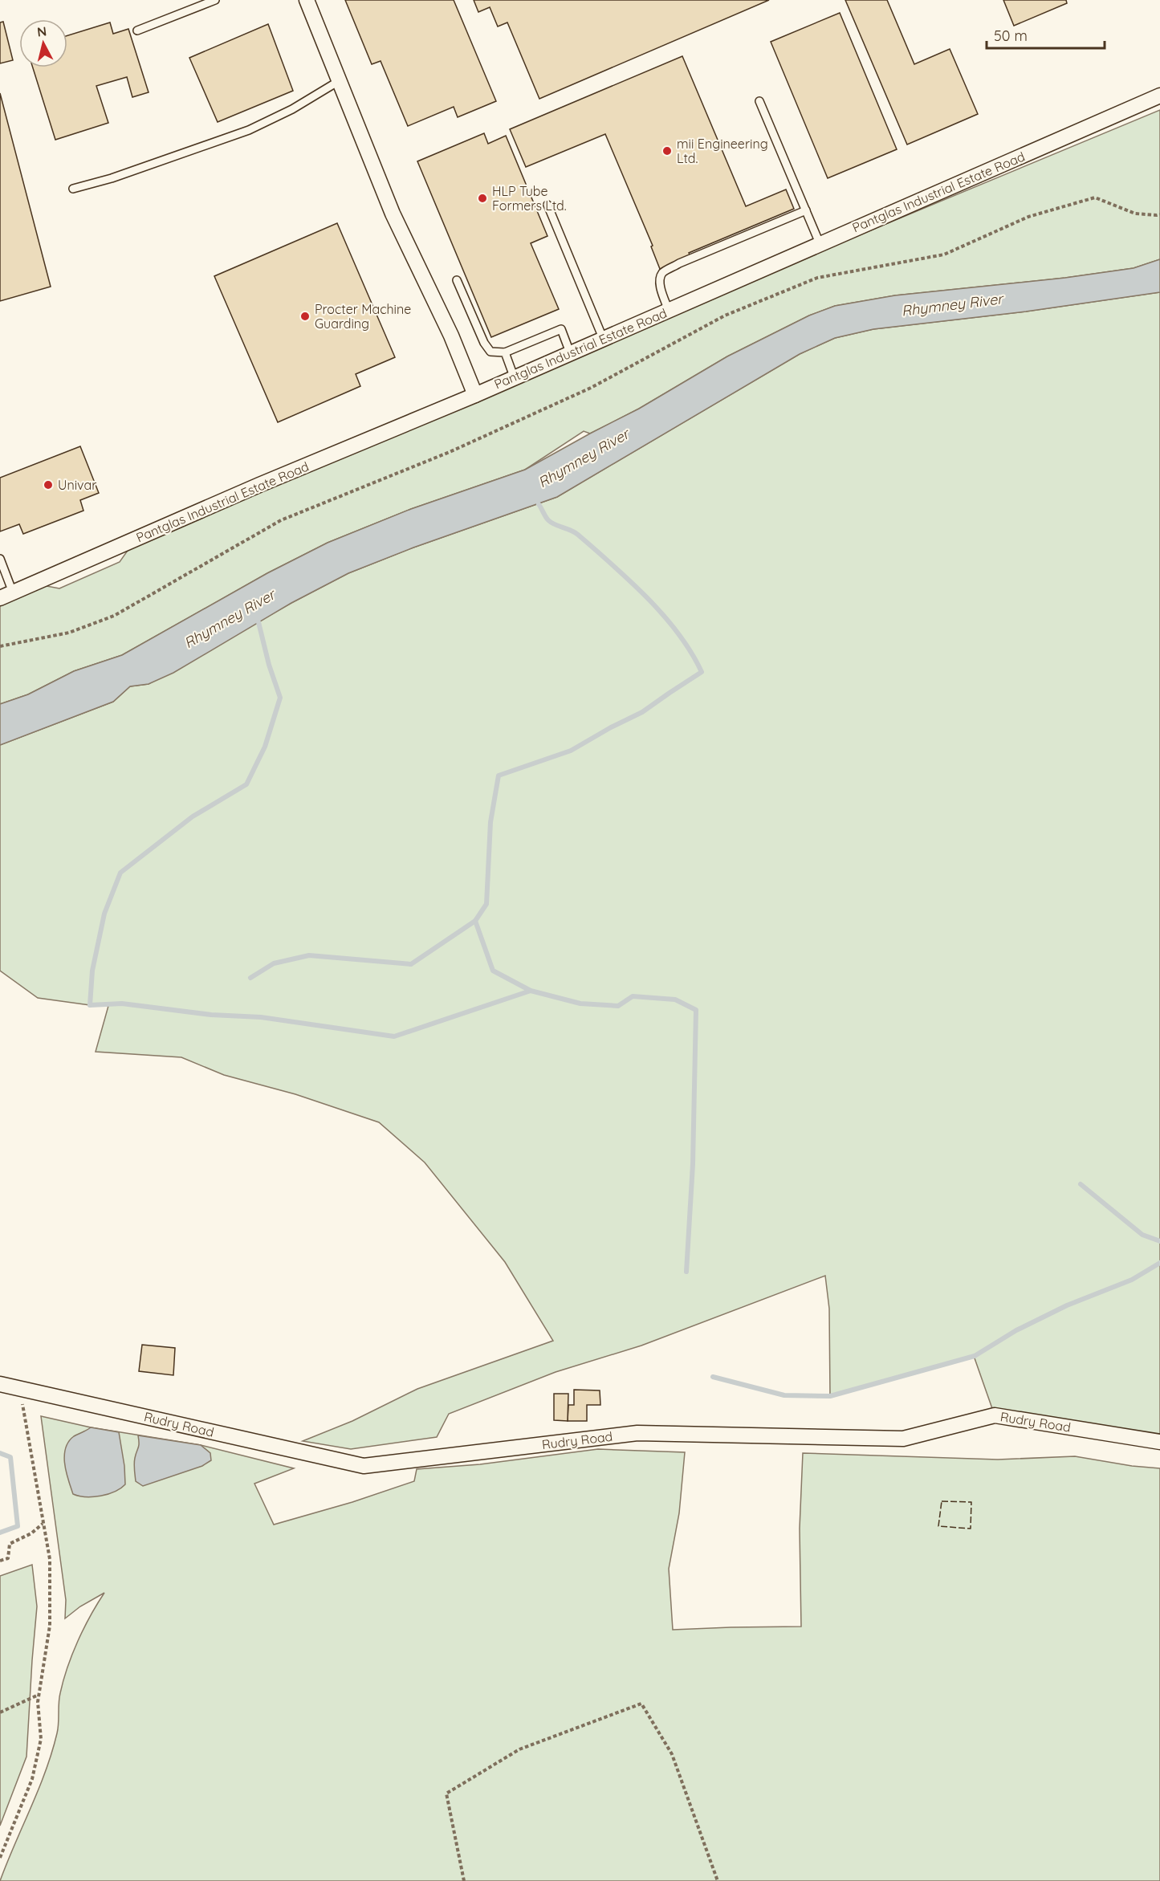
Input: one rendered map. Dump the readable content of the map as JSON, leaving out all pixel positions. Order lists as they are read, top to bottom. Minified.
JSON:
{"streets":{"street":["Pantglas Industrial Estate Road","Rudry Road"]},"water":["Rhymney River"],"places":["mii Engineering Ltd.","HLP Tube Formers Ltd.","Procter Machine Guarding","Univar"],"scale_bar":"50 m","north":"top"}
